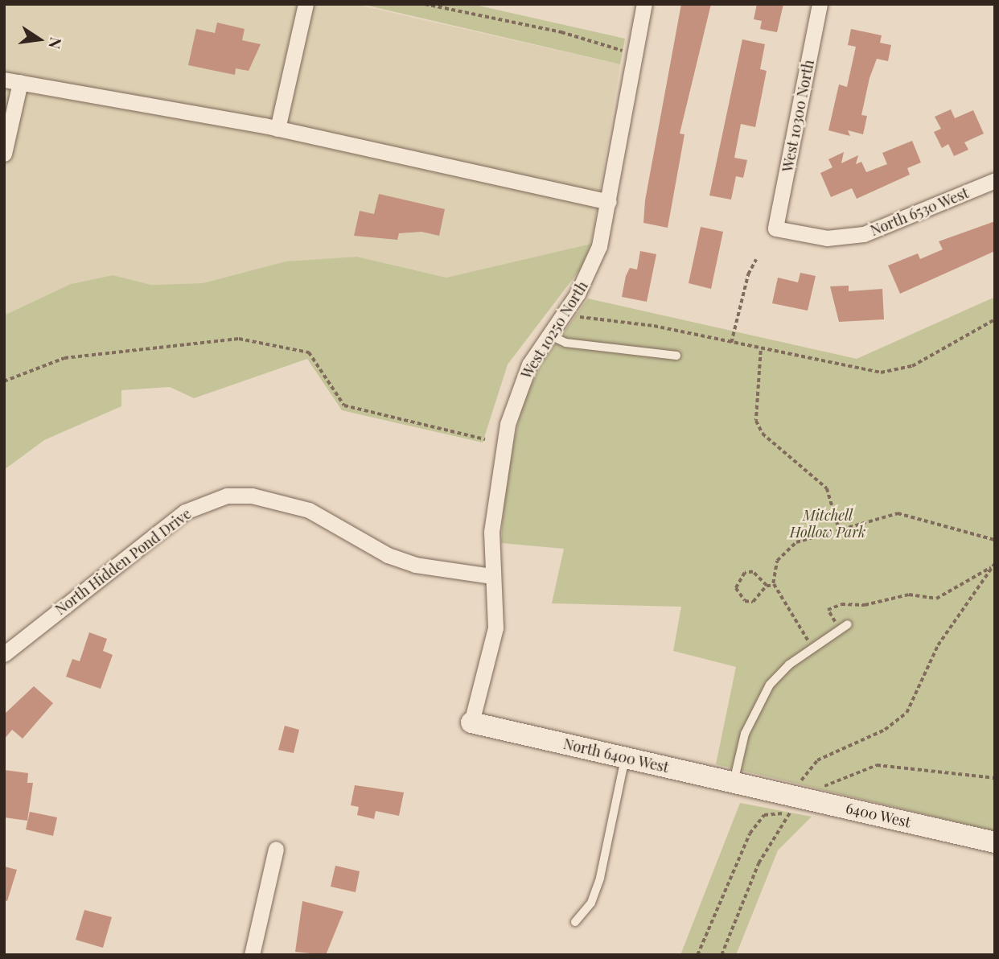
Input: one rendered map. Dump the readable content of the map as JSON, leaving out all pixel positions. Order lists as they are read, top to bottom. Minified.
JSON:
{"streets":{"street":["West 10300 North","North 6530 West","West 10250 North","North Hidden Pond Drive","North 6400 West","6400 West"]},"crossings":[["West 10300 North","North 6530 West"],["West 10250 North","North Hidden Pond Drive"],["West 10250 North","North 6400 West"],["North 6400 West","6400 West"]],"parks":["Mitchell Hollow Park"],"north":"right"}
